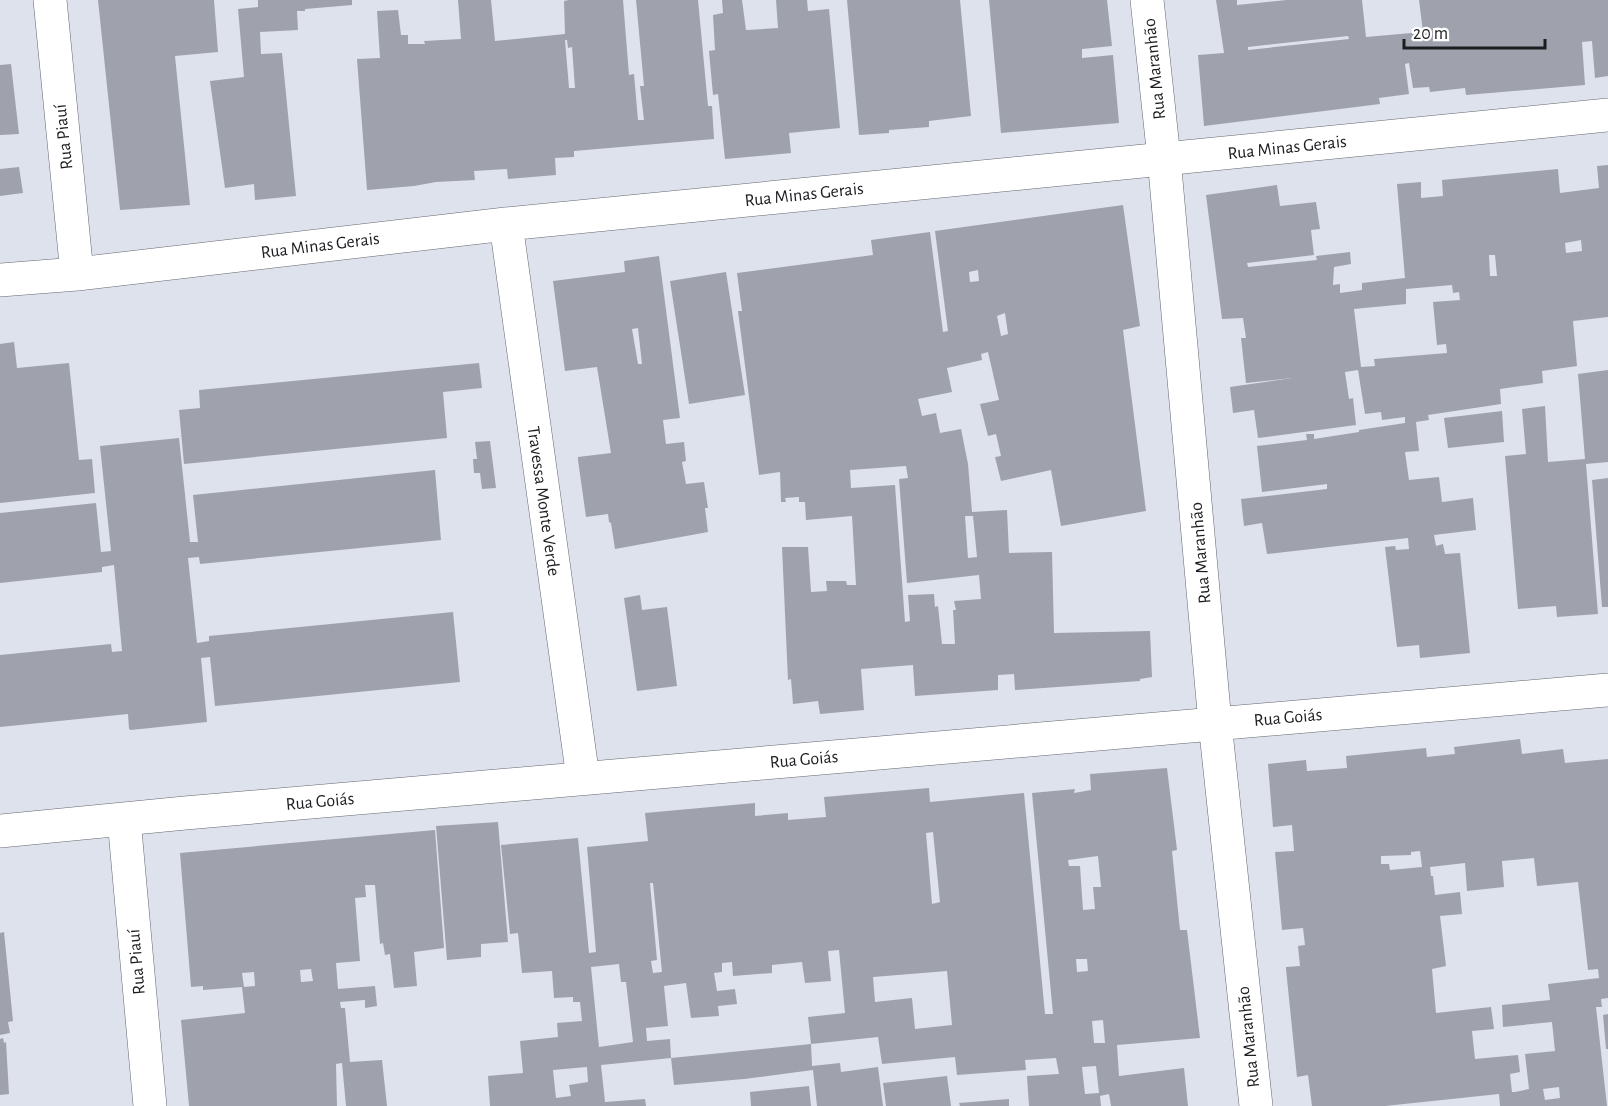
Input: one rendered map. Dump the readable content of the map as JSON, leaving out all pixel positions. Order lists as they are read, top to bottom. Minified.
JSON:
{"streets":{"street":["Rua Maranhão","Rua Piauí","Rua Minas Gerais","Travessa Monte Verde","Rua Goiás"]},"crossings":[["Rua Maranhão","Rua Minas Gerais"],["Rua Maranhão","Rua Goiás"],["Rua Piauí","Rua Minas Gerais"],["Rua Piauí","Rua Goiás"],["Rua Minas Gerais","Travessa Monte Verde"],["Travessa Monte Verde","Rua Goiás"]],"scale_bar":"20 m"}
